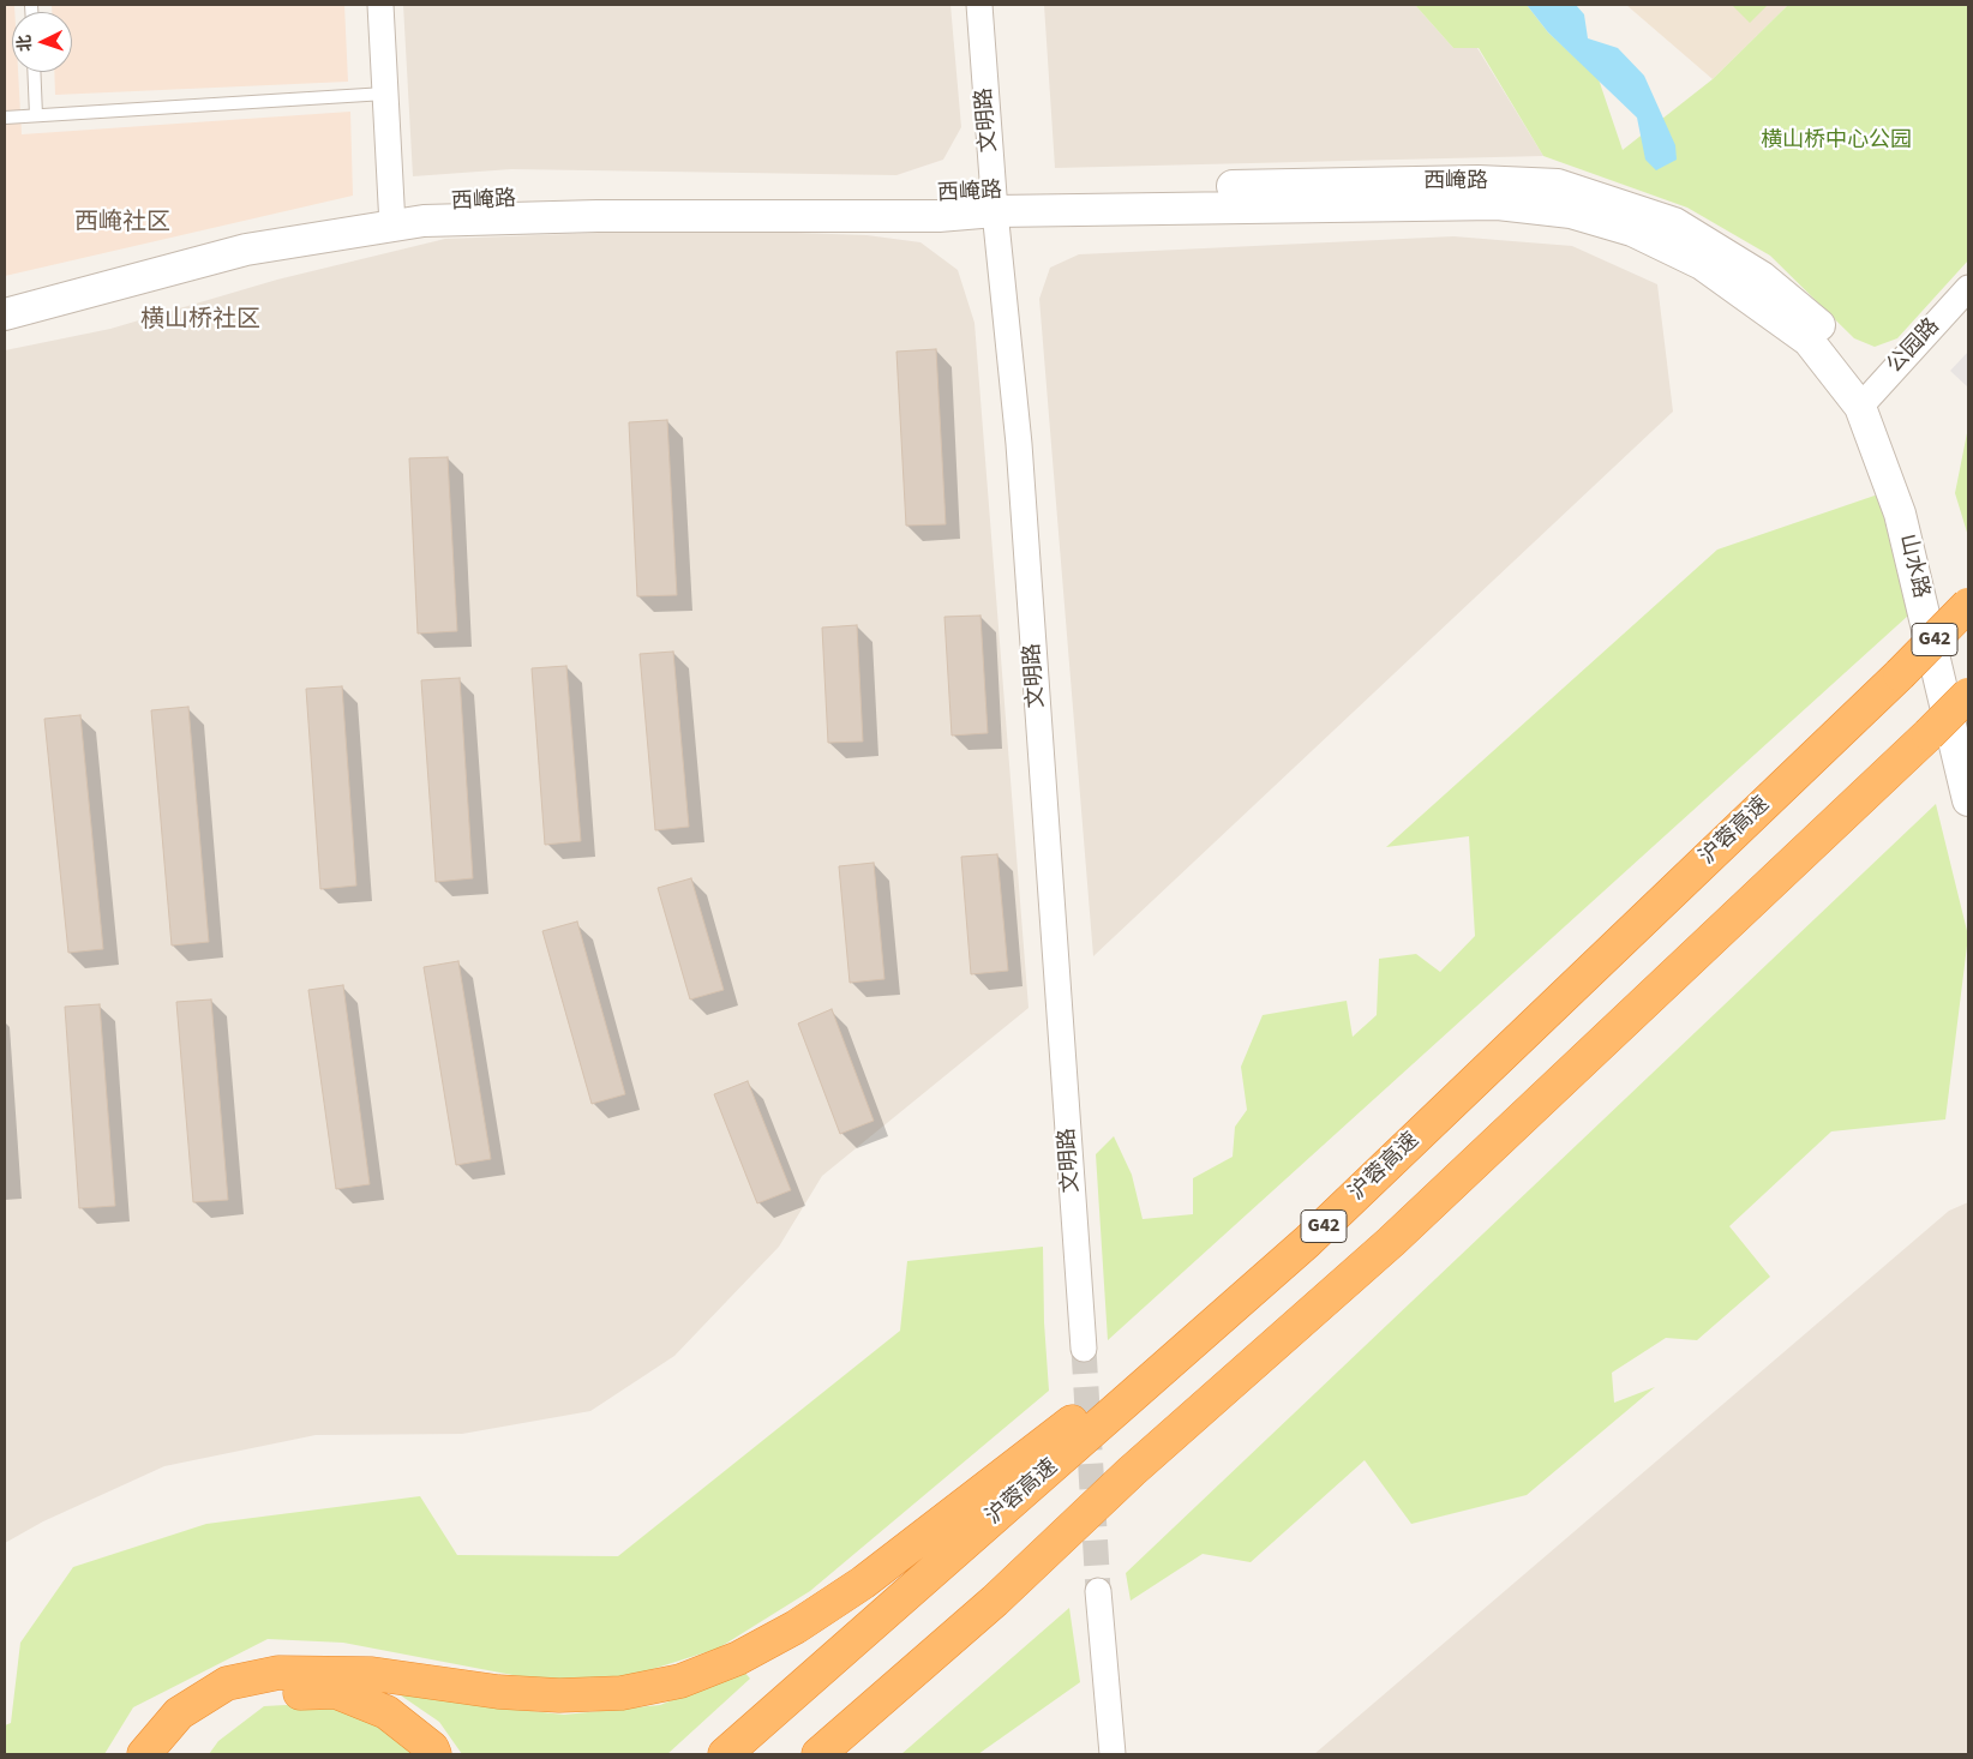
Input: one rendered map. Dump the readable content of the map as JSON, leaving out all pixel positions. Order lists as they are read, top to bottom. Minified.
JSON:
{"streets":{"highway":["G42","沪蓉高速"],"street":["文明路","西崦路","公园路","山水路"]},"crossings":[["文明路","西崦路"],["西崦路","公园路"],["西崦路","山水路"],["公园路","山水路"]],"districts":["西崦社区","横山桥社区"],"parks":["横山桥中心公园"],"north":"left"}
